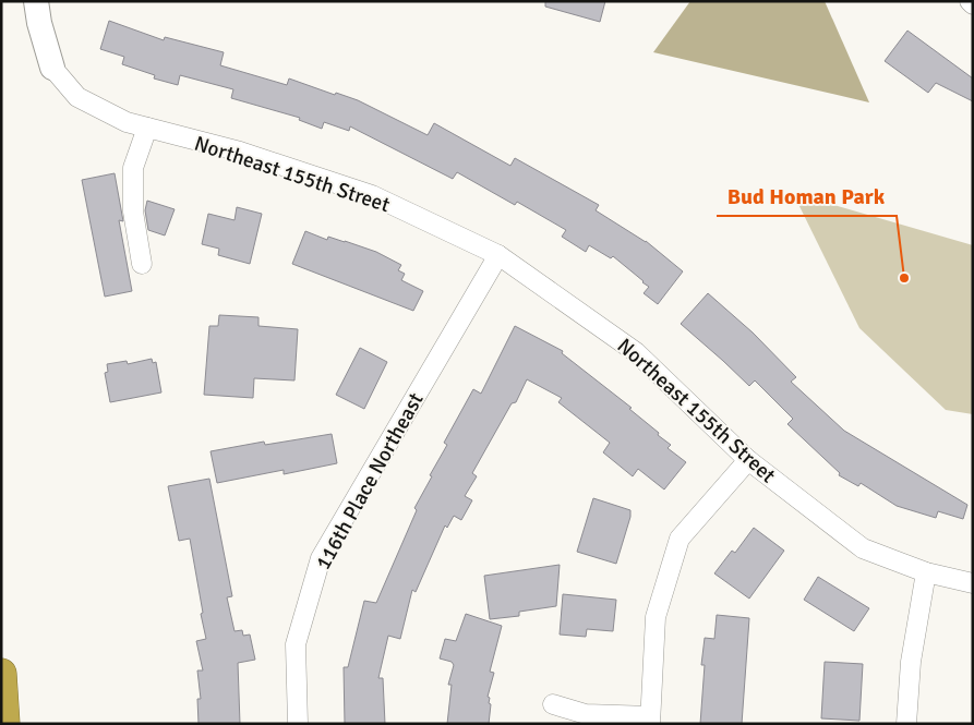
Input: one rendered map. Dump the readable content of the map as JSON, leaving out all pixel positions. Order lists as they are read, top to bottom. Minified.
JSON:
{"streets":{"street":["Northeast 155th Street","116th Place Northeast"]},"crossings":[["Northeast 155th Street","116th Place Northeast"]],"places":["Bud Homan Park"]}
